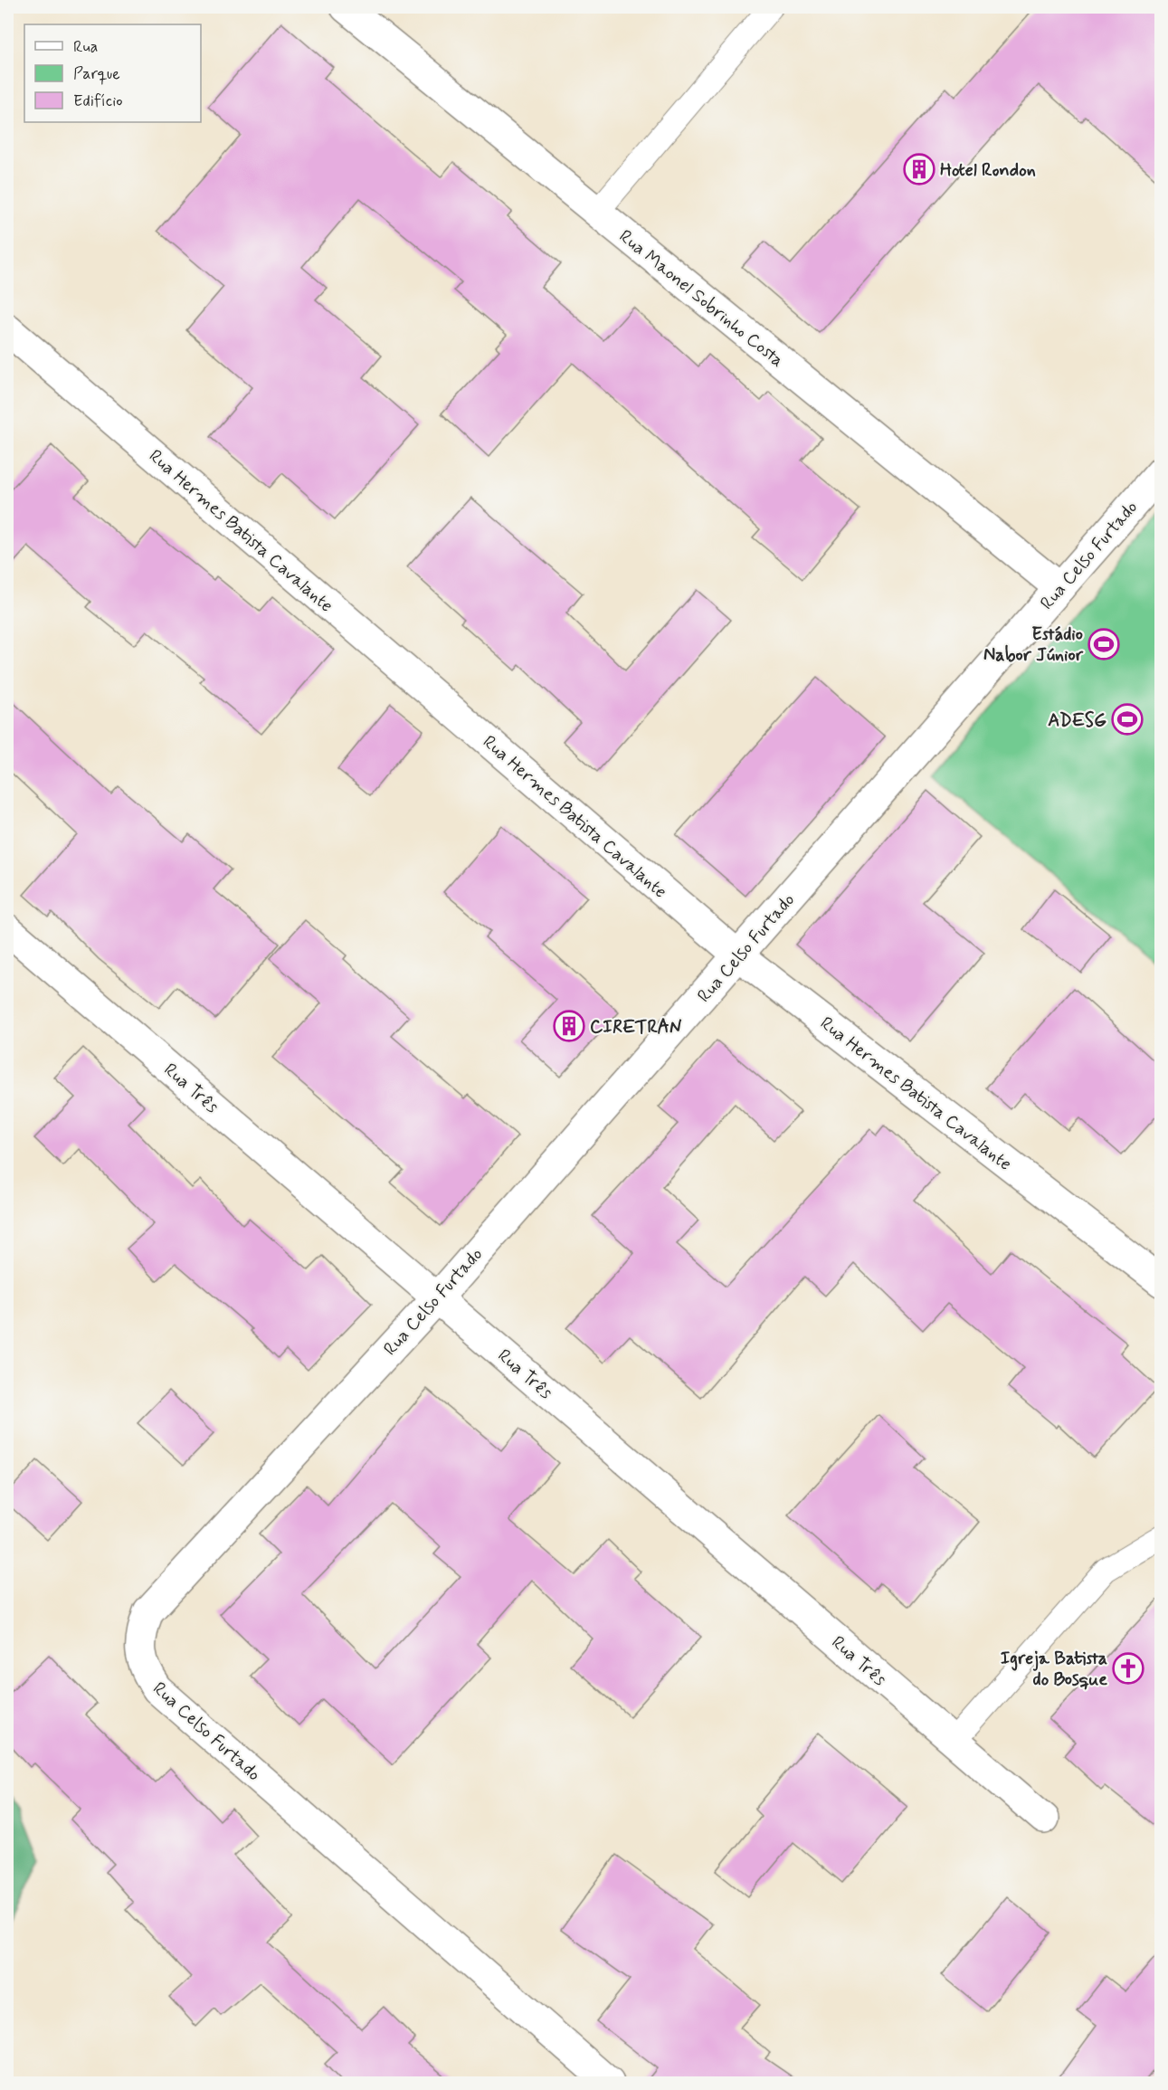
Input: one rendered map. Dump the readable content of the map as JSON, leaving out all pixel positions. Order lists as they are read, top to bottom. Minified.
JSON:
{"streets":{"street":["Rua Maonel Sobrinho Costa","Rua Hermes Batista Cavalante","Rua Celso Furtado","Rua Três"]},"crossings":[["Rua Maonel Sobrinho Costa","Rua Celso Furtado"],["Rua Hermes Batista Cavalante","Rua Celso Furtado"],["Rua Celso Furtado","Rua Três"]],"places":{"building":["Hotel Rondon","CIRETRAN"],"sports":["Estádio Nabor Júnior","ADESG"],"church":["Igreja Batista do Bosque"]},"legend":["Rua","Parque","Edifício"]}
